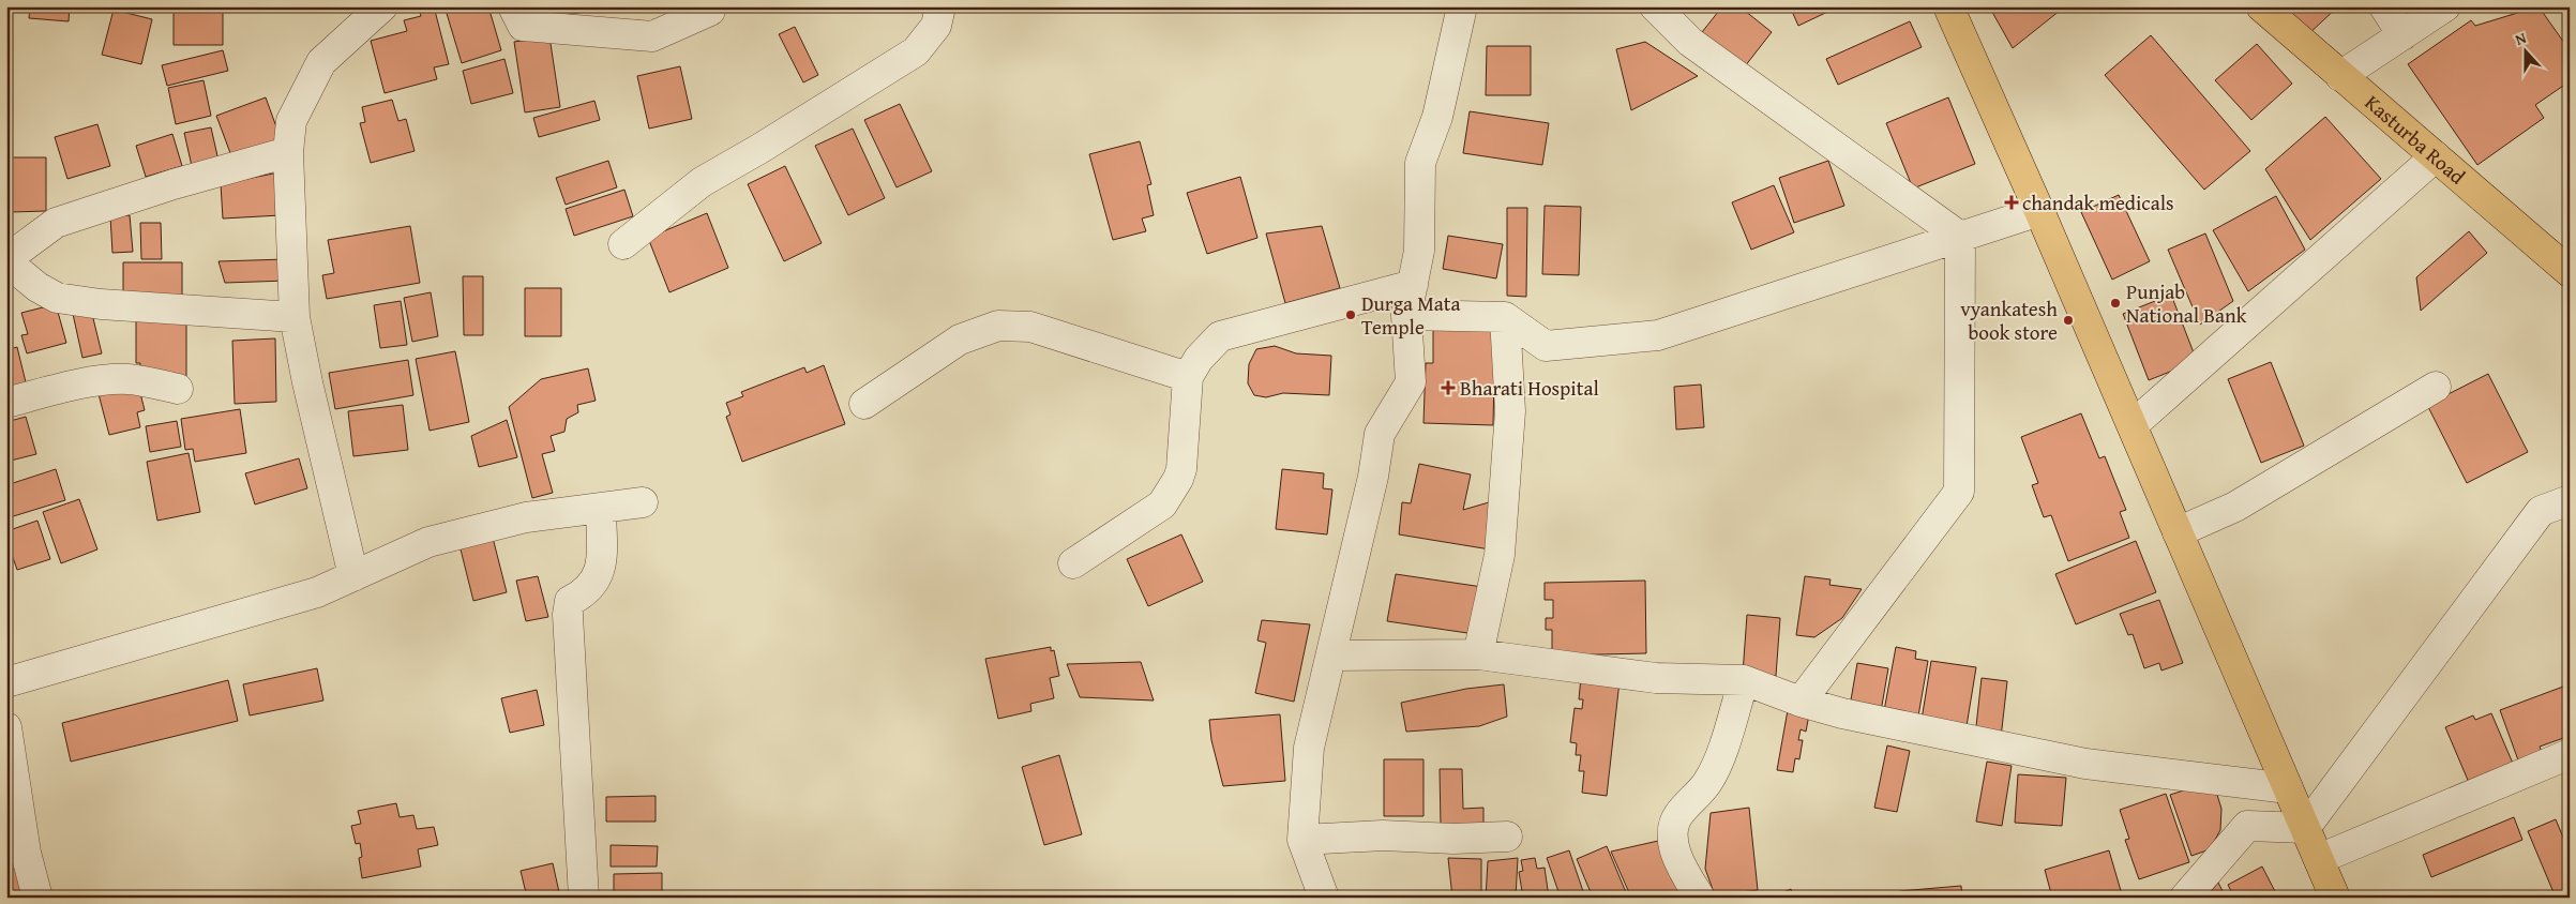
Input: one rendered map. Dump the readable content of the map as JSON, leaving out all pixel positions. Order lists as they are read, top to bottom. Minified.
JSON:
{"streets":{"main road":["Kasturba Road"]},"places":{"health":["chandak medicals","Bharati Hospital"],"other":["Punjab National Bank","Durga Mata Temple","vyankatesh book store"]},"north":"top"}
